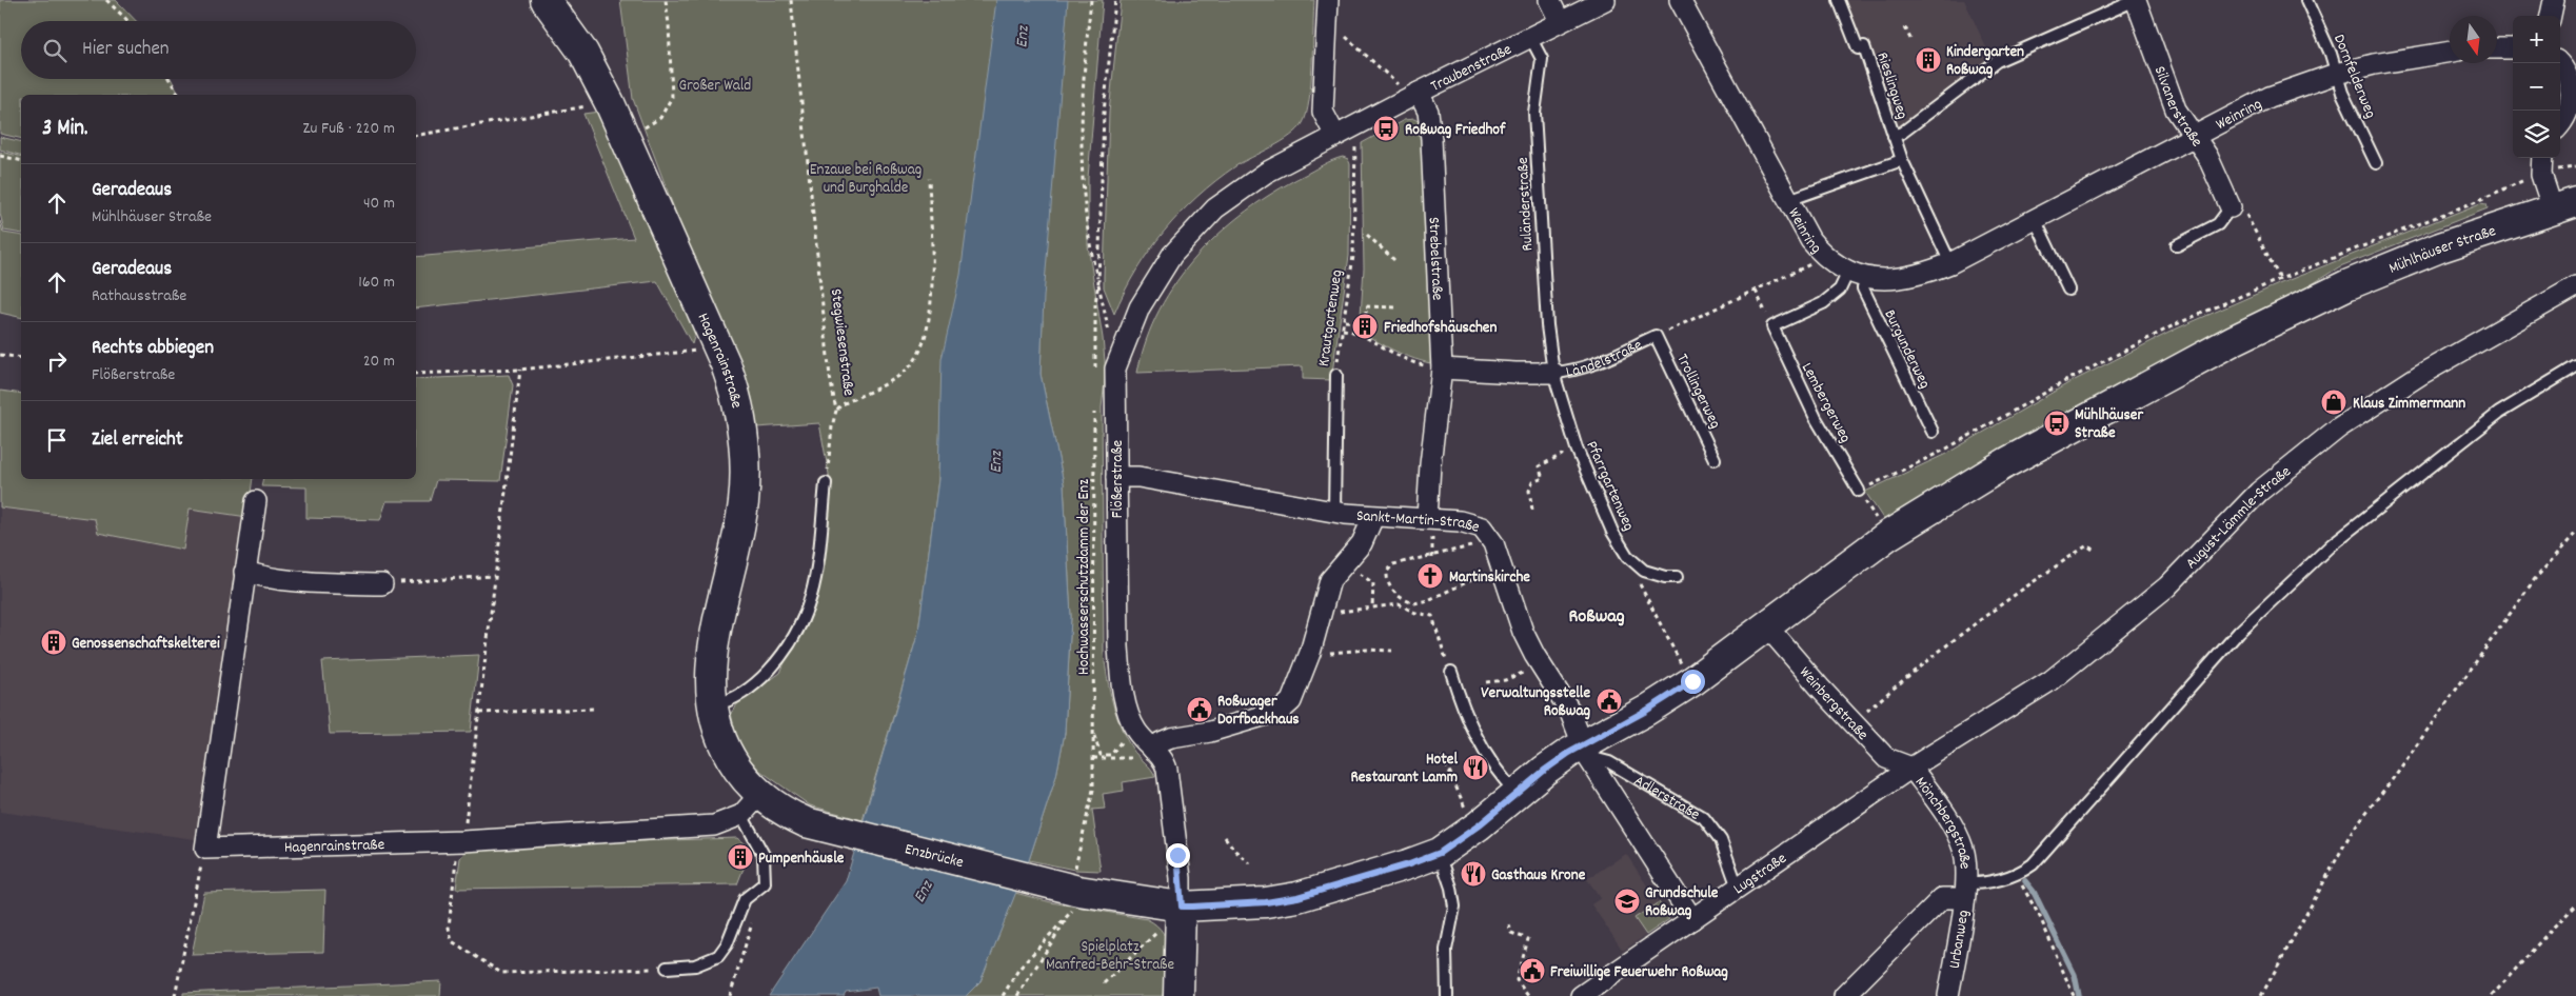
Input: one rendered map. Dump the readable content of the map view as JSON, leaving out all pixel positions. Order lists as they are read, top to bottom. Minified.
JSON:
{"streets":{"street":["Traubenstraße","Silvanerstraße","Weinring","Mühlhäuser Straße","Strebelstraße","Ländelstraße","Hagenrainstraße","Flößerstraße","August-Lämmle-Straße","Sankt-Martin-Straße","Weinbergstraße","Adlerstraße","Mönchbergstraße","Enzbrücke","Lugstraße","Urbanweg"],"lane":["Dornfelderweg","Rieslingweg","Ruländerstraße","Krautgartenweg","Burgunderweg","Trollingerweg","Lembergerweg","Pfarrgartenweg"],"path":["Stegwiesenstraße","Hochwasserschutzdamm der Enz"]},"crossings":[["Traubenstraße","Ruländerstraße"],["Traubenstraße","Strebelstraße"],["Traubenstraße","Krautgartenweg"],["Traubenstraße","Flößerstraße"],["Dornfelderweg","Weinring"],["Rieslingweg","Weinring"],["Silvanerstraße","Weinring"],["Weinring","Burgunderweg"],["Ruländerstraße","Ländelstraße"],["Ruländerstraße","Pfarrgartenweg"],["Mühlhäuser Straße","Sankt-Martin-Straße"],["Mühlhäuser Straße","Weinbergstraße"],["Mühlhäuser Straße","Adlerstraße"],["Mühlhäuser Straße","Enzbrücke"],["Strebelstraße","Ländelstraße"],["Strebelstraße","Sankt-Martin-Straße"],["Krautgartenweg","Flößerstraße"],["Krautgartenweg","Sankt-Martin-Straße"],["Ländelstraße","Trollingerweg"],["Ländelstraße","Pfarrgartenweg"],["Hagenrainstraße","Enzbrücke"],["Flößerstraße","Sankt-Martin-Straße"],["Flößerstraße","Enzbrücke"],["August-Lämmle-Straße","Weinbergstraße"],["August-Lämmle-Straße","Mönchbergstraße"],["August-Lämmle-Straße","Lugstraße"],["Sankt-Martin-Straße","Adlerstraße"],["Weinbergstraße","Mönchbergstraße"],["Weinbergstraße","Lugstraße"],["Adlerstraße","Lugstraße"],["Mönchbergstraße","Lugstraße"],["Mönchbergstraße","Urbanweg"]],"districts":["Roßwag"],"water":["Enz"],"parks":["Großer Wald","Enzaue bei Roßwag und Burghalde","Spielplatz Manfred-Behr-Straße"],"places":{"building":["Kindergarten Roßwag","Friedhofshäuschen","Genossenschaftskelterei","Pumpenhäusle"],"bus stop":["Roßwag Friedhof","Mühlhäuser Straße"],"shop":["Klaus Zimmermann"],"church":["Martinskirche"],"public building":["Verwaltungsstelle Roßwag","Roßwager Dorfbackhaus","Freiwillige Feuerwehr Roßwag"],"restaurant":["Hotel Restaurant Lamm","Gasthaus Krone"],"school or university":["Grundschule Roßwag"]},"north":"bottom","page":{"map_buttons":["+","−"],"search":"Hier suchen","heading":["3 Min.","Zu Fuß · 220 m"],"list":[["Geradeaus","Mühlhäuser Straße","40 m"],["Geradeaus","Rathausstraße","160 m"],["Rechts abbiegen","Flößerstraße","20 m"],"Ziel erreicht"]}}
